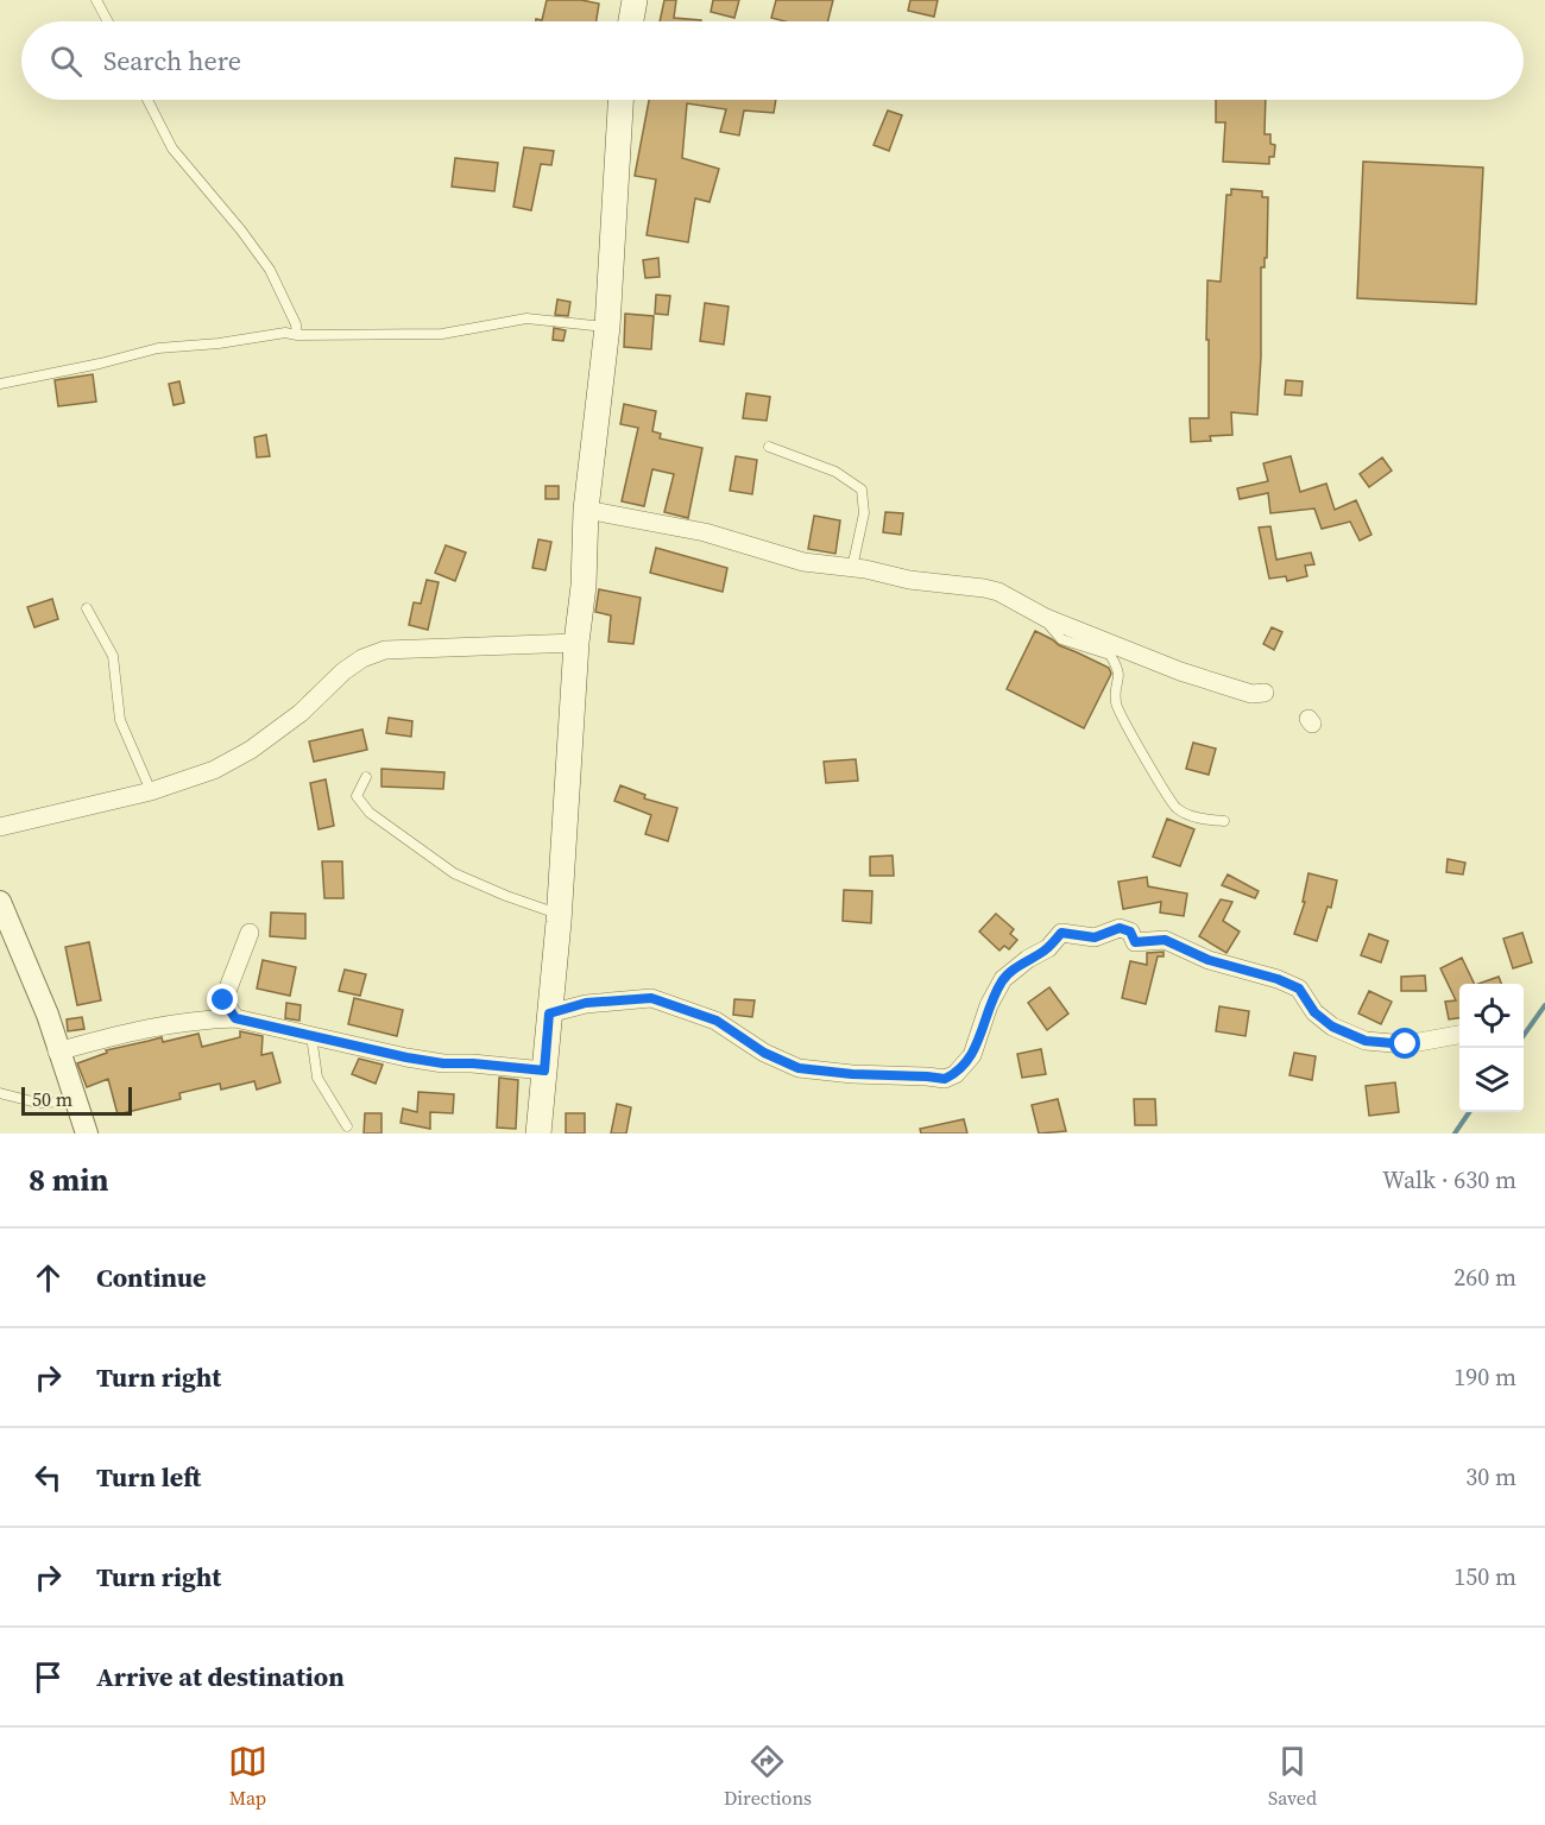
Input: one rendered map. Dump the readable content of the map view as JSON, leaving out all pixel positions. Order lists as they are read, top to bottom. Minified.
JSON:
{"scale_bar":"50 m","page":{"search":"Search here","scale":"50 m","heading":["8 min","Walk · 630 m"],"list":[["Continue","260 m"],["Turn right","190 m"],["Turn left","30 m"],["Turn right","150 m"],"Arrive at destination"],"nav":["Map","Directions","Saved"]}}
